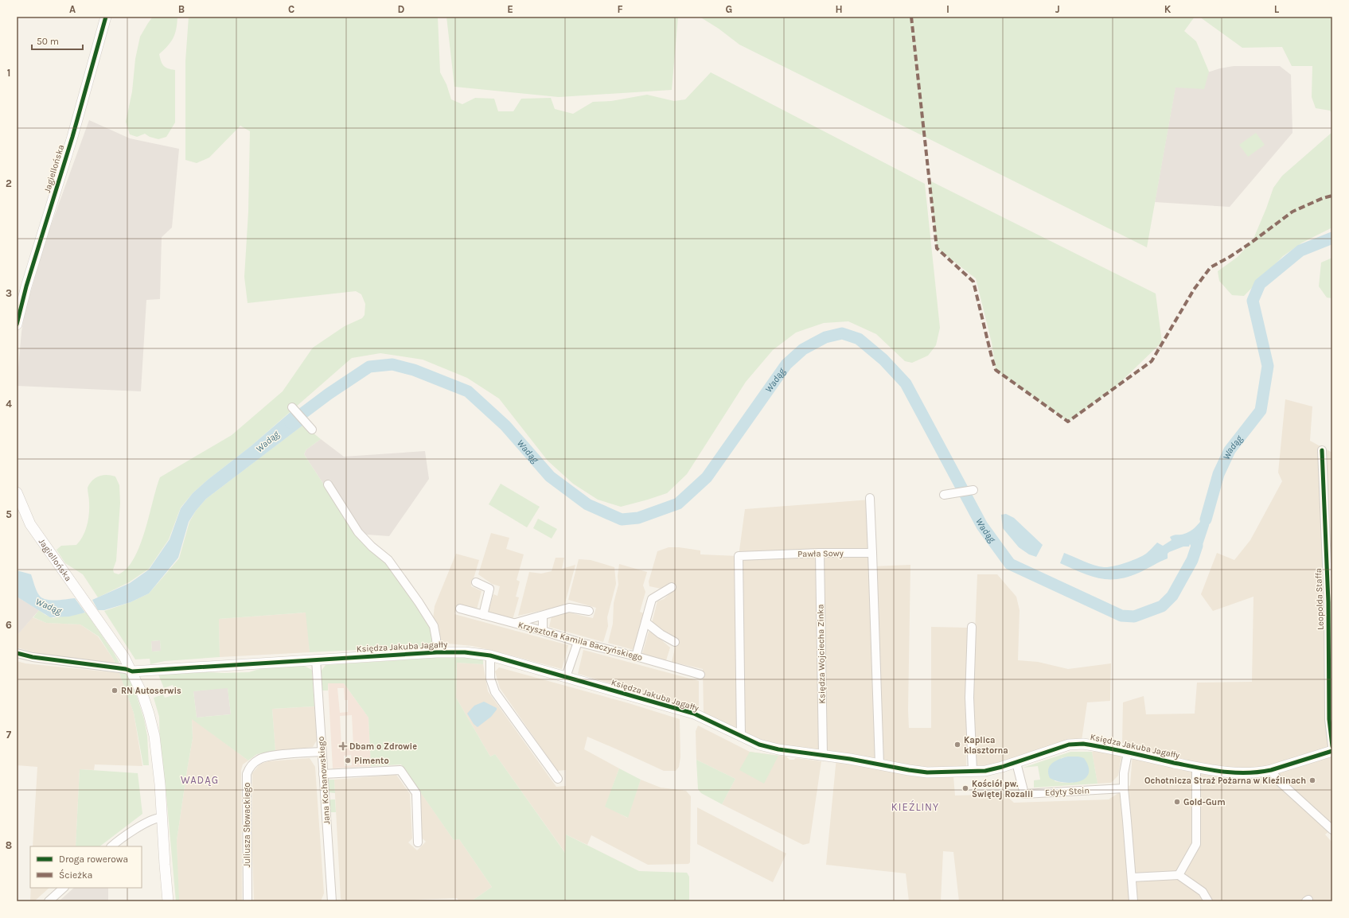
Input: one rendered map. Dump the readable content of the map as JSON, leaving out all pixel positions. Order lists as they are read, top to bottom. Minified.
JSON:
{"streets":{"street":["Jagiellońska","Pawła Sowy","Leopolda Staffa","Krzysztofa Kamila Baczyńskiego","Księdza Jakuba Jagałły","Księdza Wojciecha Zinka","Jana Kochanowskiego","Edyty Stein","Juliusza Słowackiego"]},"crossings":[["Jagiellońska","Księdza Jakuba Jagałły"],["Pawła Sowy","Księdza Jakuba Jagałły"],["Pawła Sowy","Księdza Wojciecha Zinka"],["Księdza Jakuba Jagałły","Księdza Wojciecha Zinka"],["Księdza Jakuba Jagałły","Jana Kochanowskiego"],["Księdza Jakuba Jagałły","Edyty Stein"],["Jana Kochanowskiego","Juliusza Słowackiego"]],"districts":["WADĄG","KIEŹLINY"],"water":["Wadąg"],"places":{"other":["RN Autoserwis","Kaplica klasztorna","Pimento","Ochotnicza Straż Pożarna w Kieźlinach","Kościół pw. Świętej Rozalii","Gold-Gum"],"health":["Dbam o Zdrowie"]},"legend":["Droga rowerowa","Ścieżka"],"scale_bar":"50 m","grid":{"columns":["A","B","C","D","E","F","G","H","I","J","K","L"],"rows":["1","2","3","4","5","6","7","8"]}}
